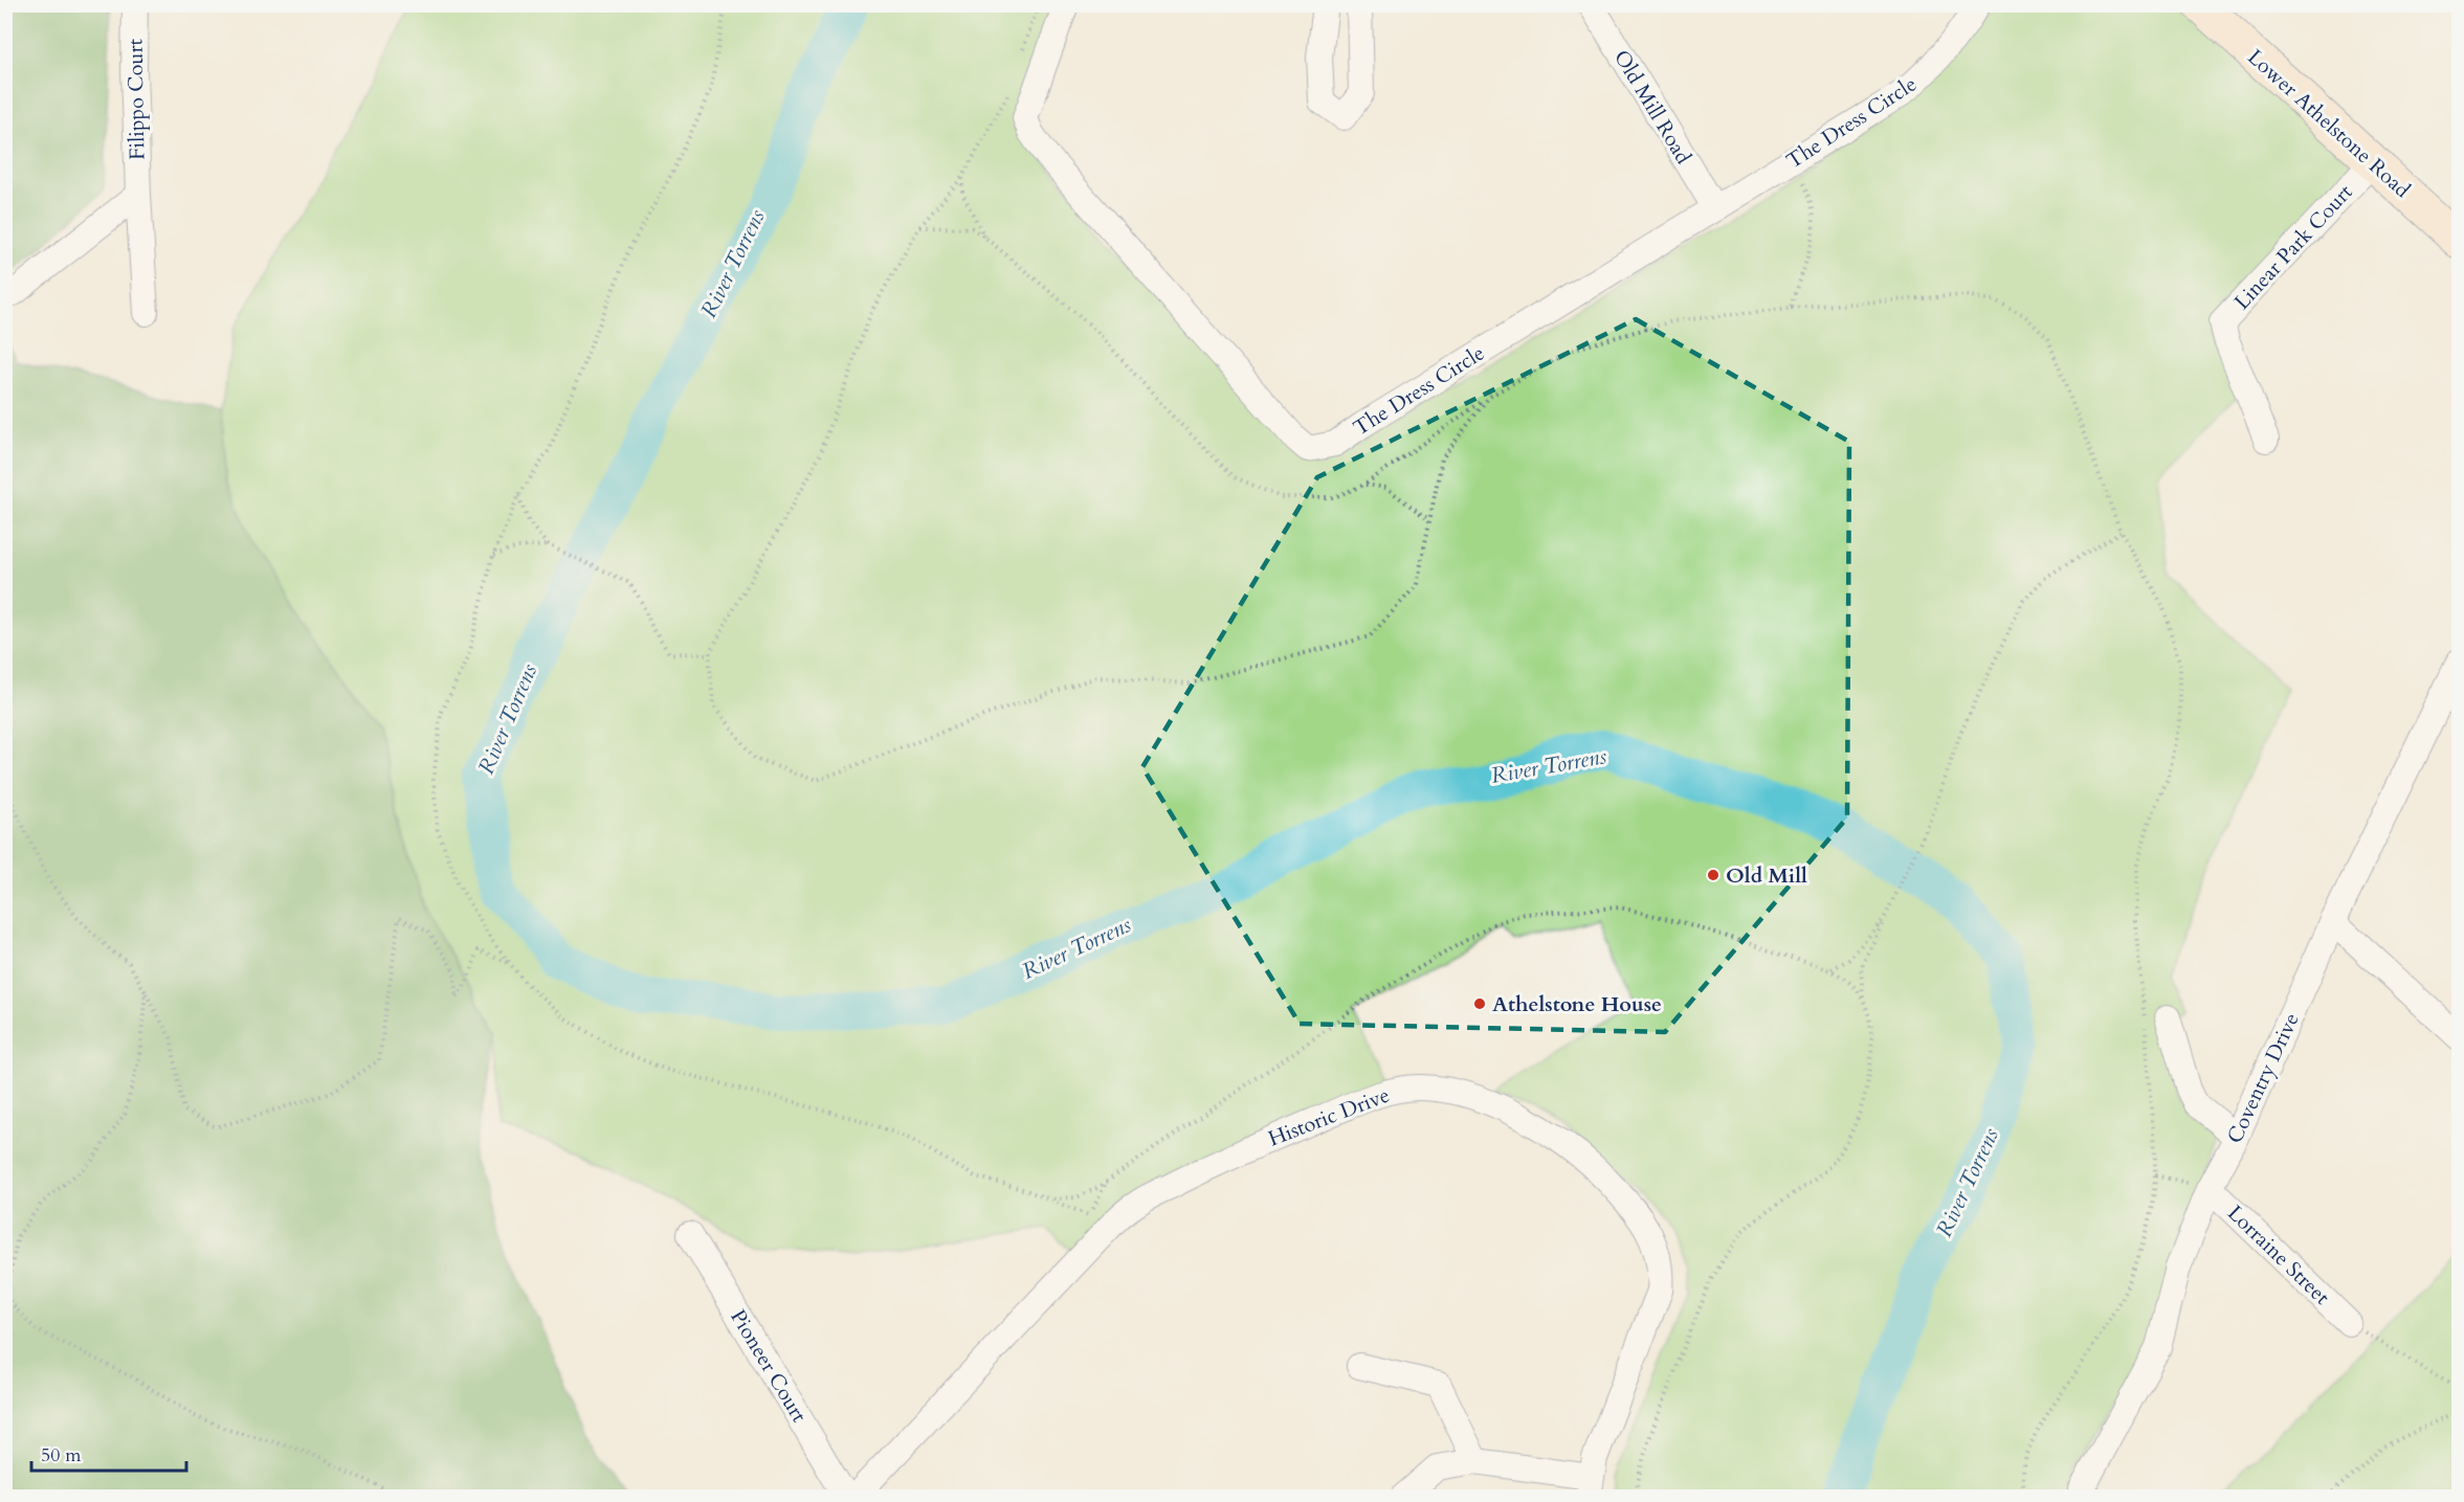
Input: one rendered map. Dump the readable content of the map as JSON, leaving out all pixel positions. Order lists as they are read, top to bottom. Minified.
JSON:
{"streets":{"street":["Filippo Court","Old Mill Road","The Dress Circle","Lower Athelstone Road","Linear Park Court","Coventry Drive","Historic Drive","Lorraine Street","Pioneer Court"]},"crossings":[["Old Mill Road","The Dress Circle"],["Lower Athelstone Road","Linear Park Court"],["Coventry Drive","Lorraine Street"]],"water":["River Torrens"],"places":["Old Mill","Athelstone House"],"scale_bar":"50 m"}
